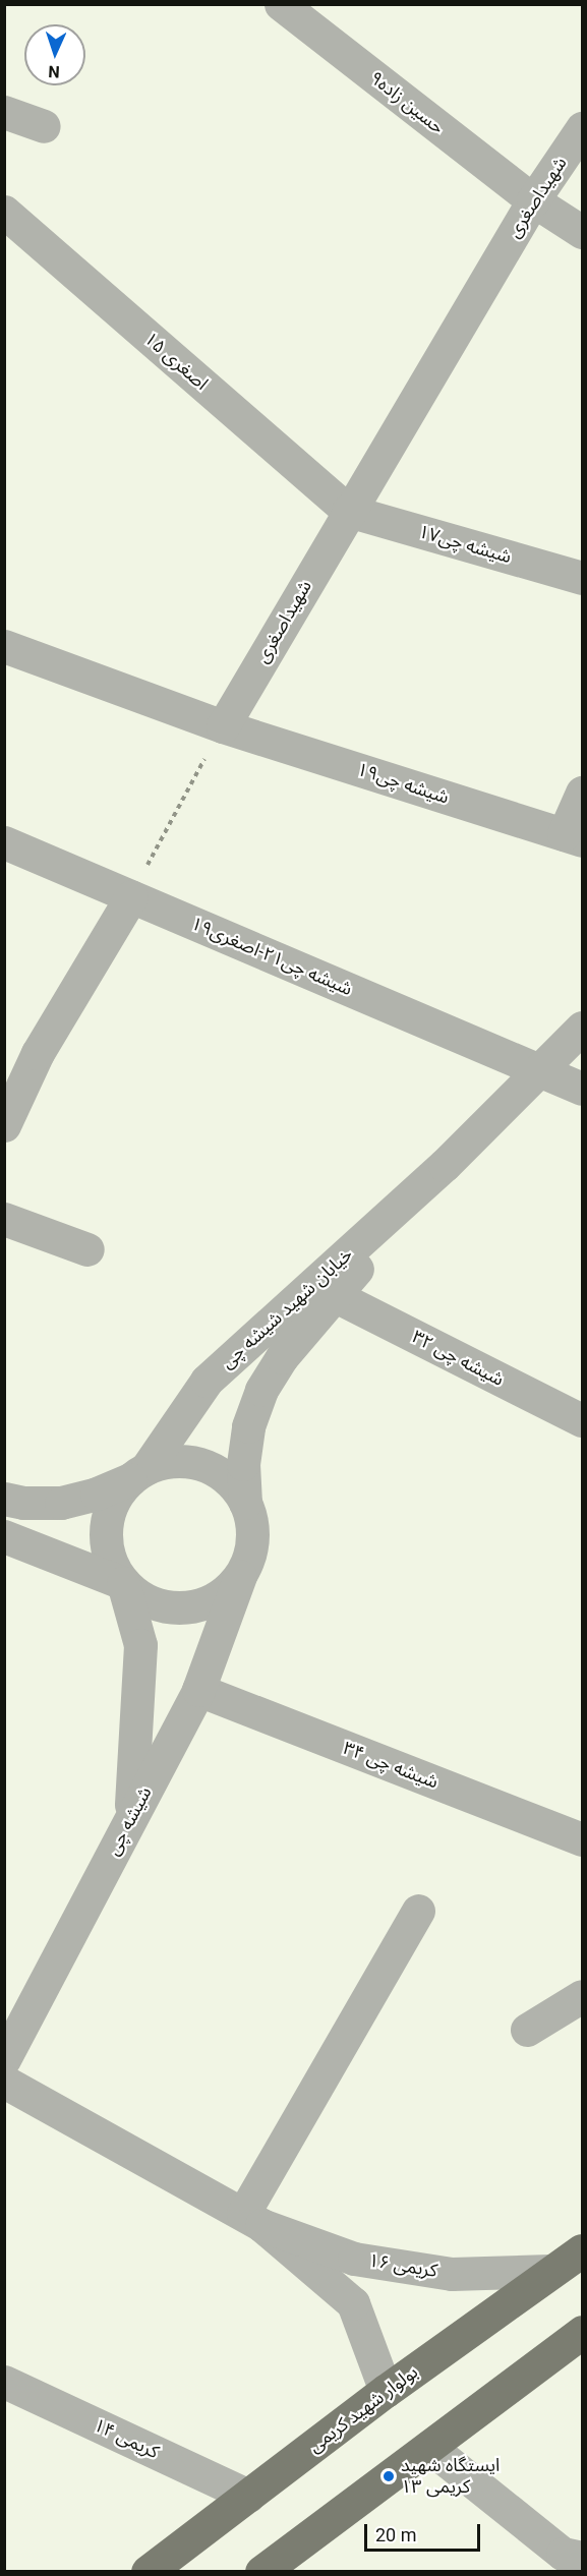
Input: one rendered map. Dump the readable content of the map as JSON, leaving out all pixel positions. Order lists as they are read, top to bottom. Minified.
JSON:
{"streets":{"main road":["بولوار شهید کریمی"],"street":["حسین زاده۹","شهیداصغری","اصغری ۱۵","شیشه چی۱۷","شیشه چی۱۹","شیشه چی۲۱-اصغری۱۹","خیابان شهید شیشه چی","شیشه چی ۳۲","شیشه چی ۳۴","شیشه چی","کریمی ۱۶","کریمی ۱۴"]},"crossings":[["حسین زاده۹","شهیداصغری"],["شهیداصغری","اصغری ۱۵"],["شهیداصغری","شیشه چی۱۷"],["شهیداصغری","شیشه چی۱۹"],["اصغری ۱۵","شیشه چی۱۷"],["شیشه چی۲۱-اصغری۱۹","خیابان شهید شیشه چی"],["خیابان شهید شیشه چی","شیشه چی ۳۲"],["خیابان شهید شیشه چی","شیشه چی"],["شیشه چی ۳۴","شیشه چی"],["کریمی ۱۶","بولوار شهید کریمی"],["بولوار شهید کریمی","کریمی ۱۴"]],"places":["ایستگاه شهید کریمی ۱۳"],"scale_bar":"20 m","north":"bottom"}
